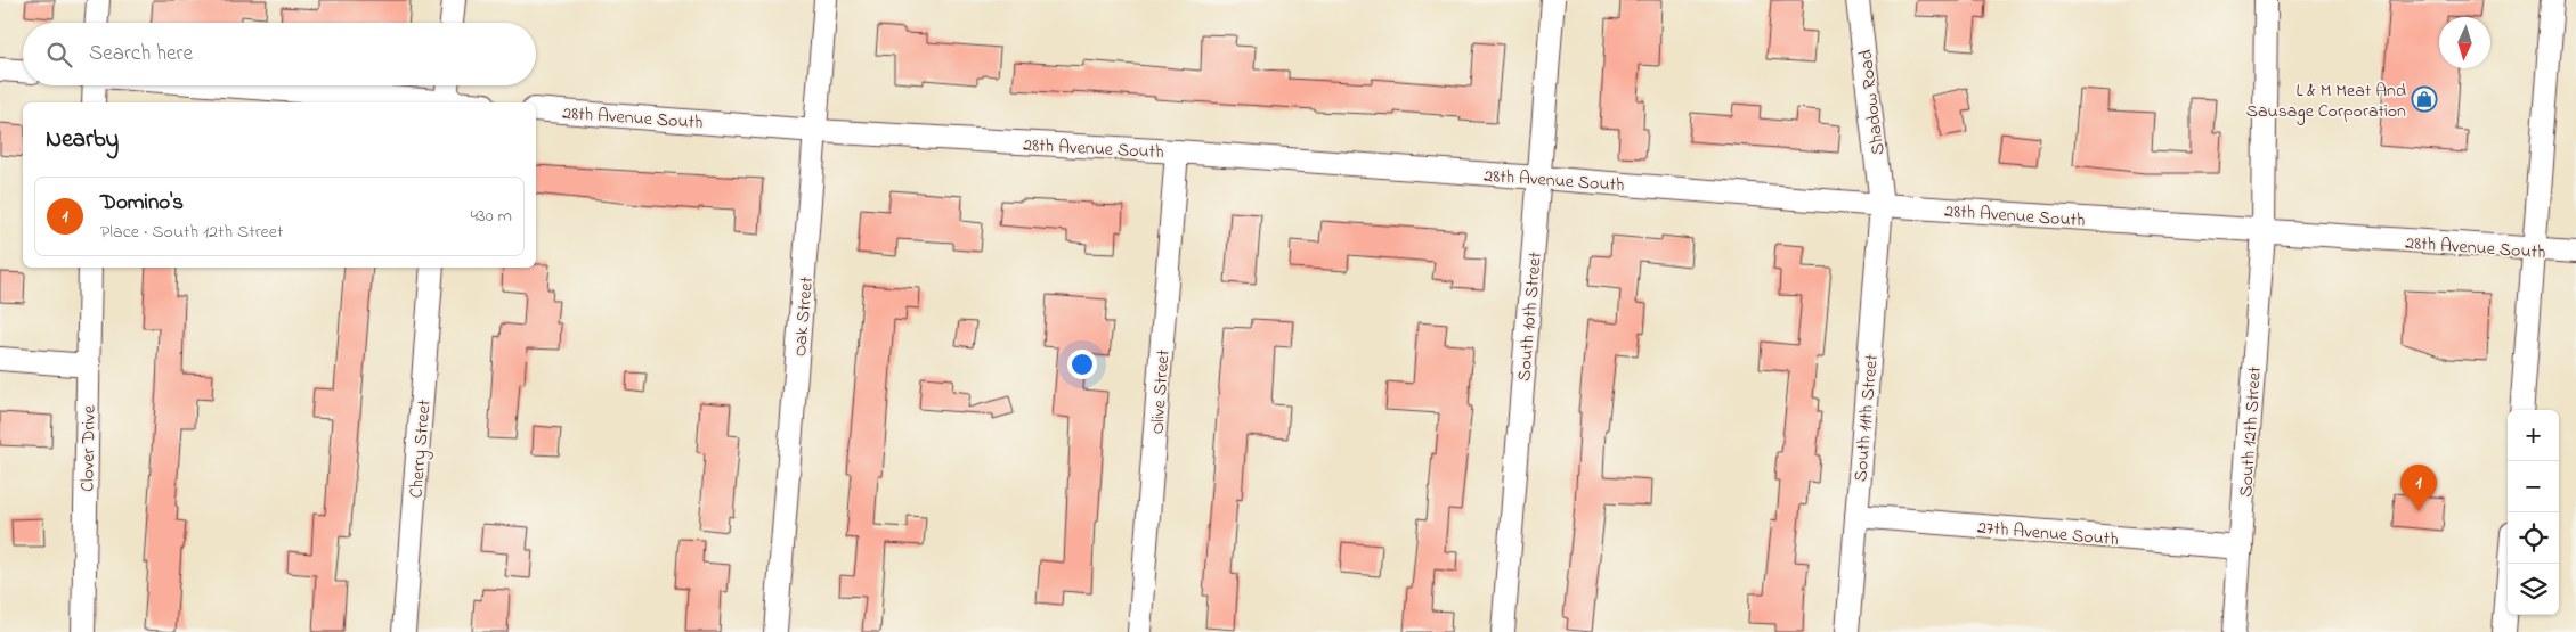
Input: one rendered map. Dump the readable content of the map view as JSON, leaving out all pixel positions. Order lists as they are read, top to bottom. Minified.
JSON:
{"streets":{"street":["Shadow Road","28th Avenue South","Oak Street","South 10th Street","Olive Street","South 11th Street","South 12th Street","Clover Drive","Cherry Street","27th Avenue South"]},"crossings":[["Shadow Road","28th Avenue South"],["Shadow Road","South 11th Street"],["28th Avenue South","Oak Street"],["28th Avenue South","South 10th Street"],["28th Avenue South","Olive Street"],["28th Avenue South","South 11th Street"],["28th Avenue South","South 12th Street"],["South 11th Street","27th Avenue South"],["South 12th Street","27th Avenue South"]],"places":{"shop":["L & M Meat And Sausage Corporation"]},"north":"bottom","page":{"search":"Search here","heading":"Nearby","list":[{"mark":"1","name":"Domino's","note":"Place · South 12th Street","value":"430 m"}],"map_buttons":["+","−"],"pins":"1"}}
